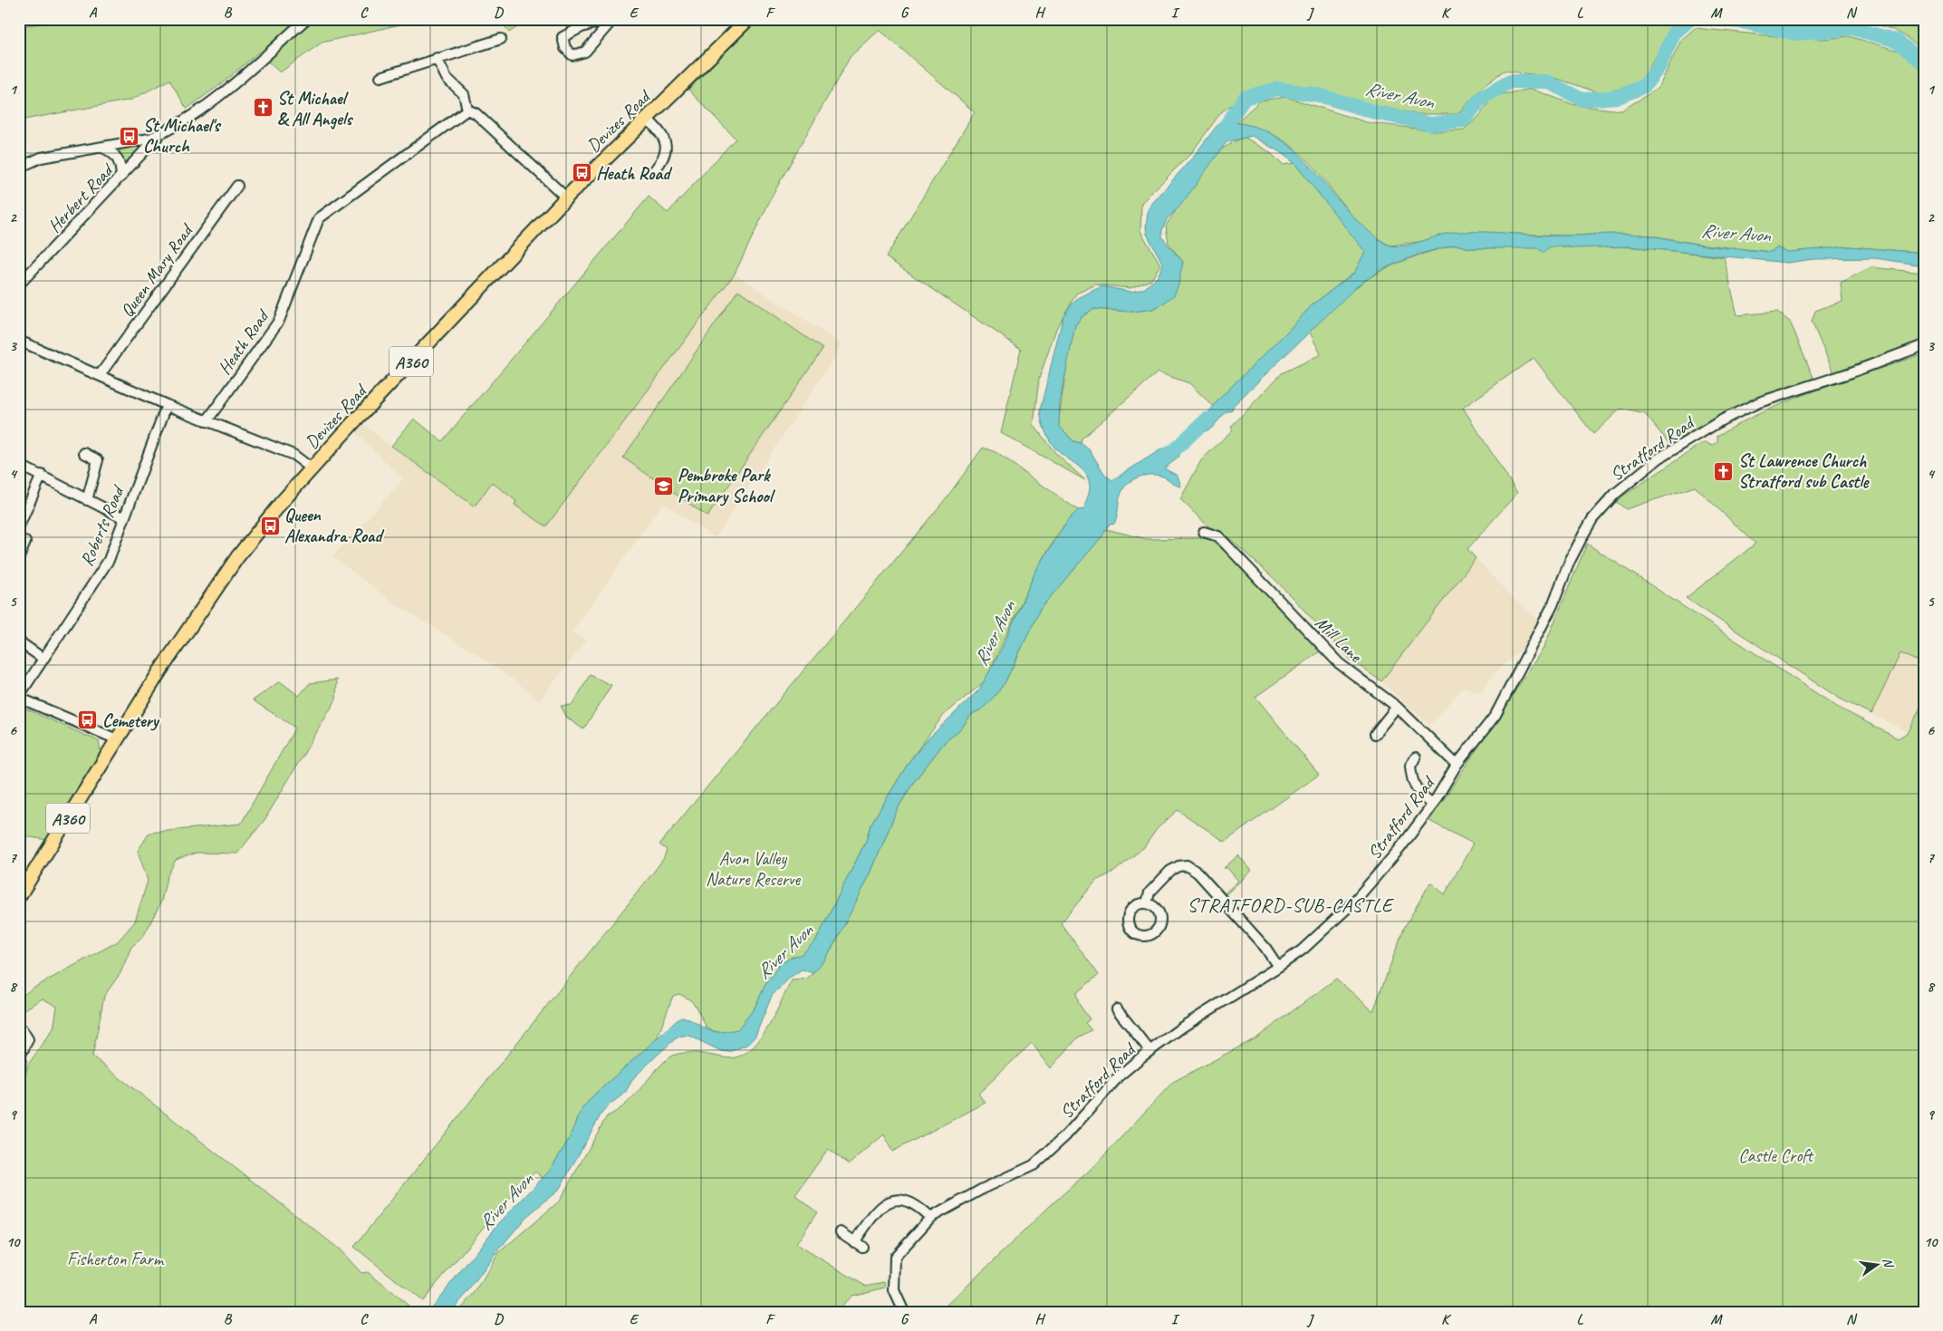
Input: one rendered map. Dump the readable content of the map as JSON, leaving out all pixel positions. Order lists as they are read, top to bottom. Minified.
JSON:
{"streets":{"main road":["Devizes Road","A360"],"street":["Herbert Road","Queen Mary Road","Heath Road","Stratford Road","Roberts Road","Mill Lane"]},"crossings":[["Stratford Road","Mill Lane"]],"districts":["STRATFORD-SUB-CASTLE"],"water":["River Avon"],"parks":["Avon Valley Nature Reserve","Castle Croft","Fisherton Farm"],"places":{"church":["St Michael & All Angels","St Lawrence Church Stratford sub Castle"],"bus stop":["St Michael's Church","Heath Road","Queen Alexandra Road","Cemetery"],"school or university":["Pembroke Park Primary School"]},"north":"right","grid":{"columns":["A","B","C","D","E","F","G","H","I","J","K","L","M","N"],"rows":["1","2","3","4","5","6","7","8","9","10"]}}
